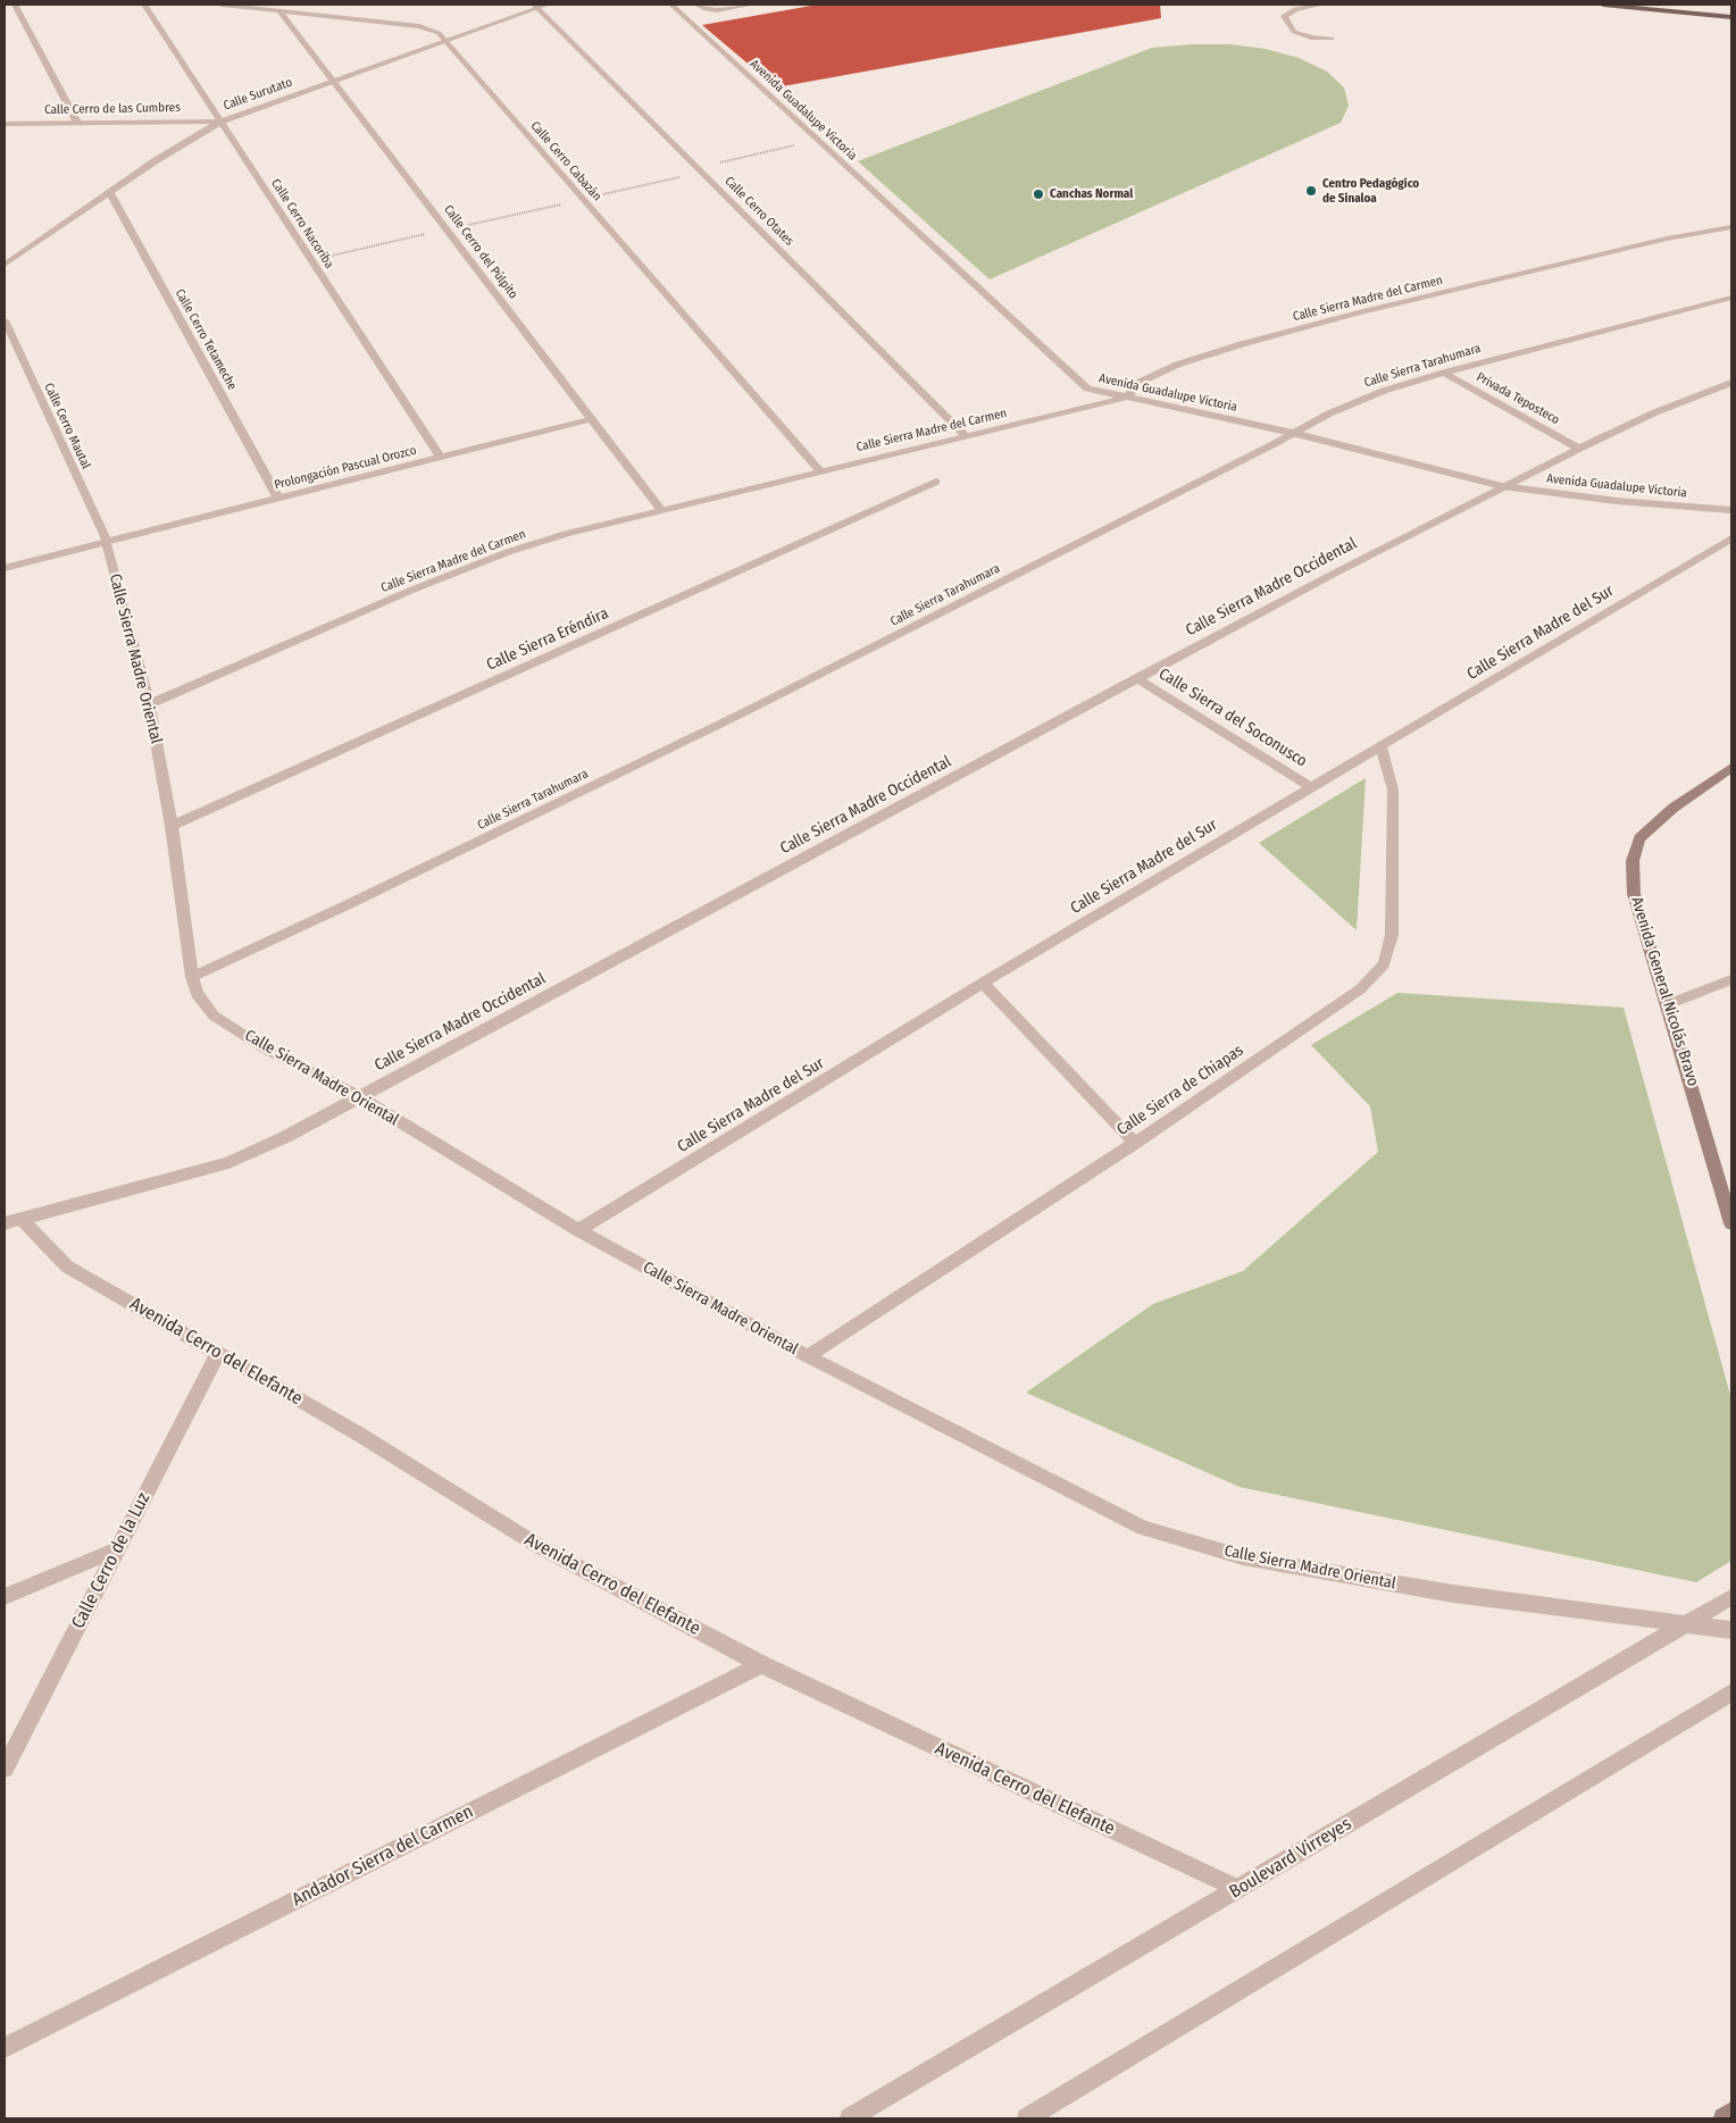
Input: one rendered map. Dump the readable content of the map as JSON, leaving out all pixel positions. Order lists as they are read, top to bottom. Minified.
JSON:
{"streets":{"main road":["Avenida General Nicolás Bravo"],"street":["Calle Surutato","Calle Cerro de las Cumbres","Avenida Guadalupe Victoria","Calle Cerro Cabazán","Calle Cerro Otates","Calle Cerro Nacoriba","Calle Cerro del Púlpito","Calle Sierra Madre del Carmen","Calle Cerro Tetameche","Calle Sierra Tarahumara","Privada Teposteco","Calle Cerro Mautal","Prolongación Pascual Orozco","Calle Sierra Madre Occidental","Calle Sierra Madre del Sur","Calle Sierra Eréndira","Calle Sierra Madre Oriental","Calle Sierra del Soconusco","Calle Sierra de Chiapas","Avenida Cerro del Elefante","Calle Cerro de la Luz","Andador Sierra del Carmen","Boulevard Virreyes"]},"crossings":[["Calle Surutato","Calle Cerro de las Cumbres"],["Calle Surutato","Calle Cerro Cabazán"],["Calle Surutato","Calle Cerro Otates"],["Calle Surutato","Calle Cerro Nacoriba"],["Calle Surutato","Calle Cerro del Púlpito"],["Calle Surutato","Calle Cerro Tetameche"],["Calle Cerro de las Cumbres","Calle Cerro Nacoriba"],["Avenida Guadalupe Victoria","Calle Sierra Madre del Carmen"],["Avenida Guadalupe Victoria","Calle Sierra Tarahumara"],["Avenida Guadalupe Victoria","Calle Sierra Madre Occidental"],["Calle Cerro Cabazán","Calle Cerro del Púlpito"],["Calle Cerro Cabazán","Calle Sierra Madre del Carmen"],["Calle Cerro Otates","Calle Sierra Madre del Carmen"],["Calle Cerro Nacoriba","Prolongación Pascual Orozco"],["Calle Cerro del Púlpito","Calle Sierra Madre del Carmen"],["Calle Cerro del Púlpito","Prolongación Pascual Orozco"],["Calle Sierra Madre del Carmen","Calle Sierra Madre Oriental"],["Calle Cerro Tetameche","Prolongación Pascual Orozco"],["Calle Sierra Tarahumara","Privada Teposteco"],["Calle Sierra Tarahumara","Calle Sierra Madre Oriental"],["Privada Teposteco","Calle Sierra Madre Occidental"],["Calle Cerro Mautal","Prolongación Pascual Orozco"],["Calle Cerro Mautal","Calle Sierra Madre Oriental"],["Prolongación Pascual Orozco","Calle Sierra Madre Oriental"],["Calle Sierra Madre Occidental","Calle Sierra Madre Oriental"],["Calle Sierra Madre Occidental","Calle Sierra del Soconusco"],["Calle Sierra Madre Occidental","Avenida Cerro del Elefante"],["Calle Sierra Madre del Sur","Calle Sierra Madre Oriental"],["Calle Sierra Madre del Sur","Calle Sierra del Soconusco"],["Calle Sierra Madre del Sur","Calle Sierra de Chiapas"],["Calle Sierra Eréndira","Calle Sierra Madre Oriental"],["Calle Sierra Madre Oriental","Calle Sierra de Chiapas"],["Calle Sierra Madre Oriental","Boulevard Virreyes"],["Avenida Cerro del Elefante","Calle Cerro de la Luz"],["Avenida Cerro del Elefante","Andador Sierra del Carmen"],["Avenida Cerro del Elefante","Boulevard Virreyes"]],"places":["Centro Pedagógico de Sinaloa","Canchas Normal"]}
